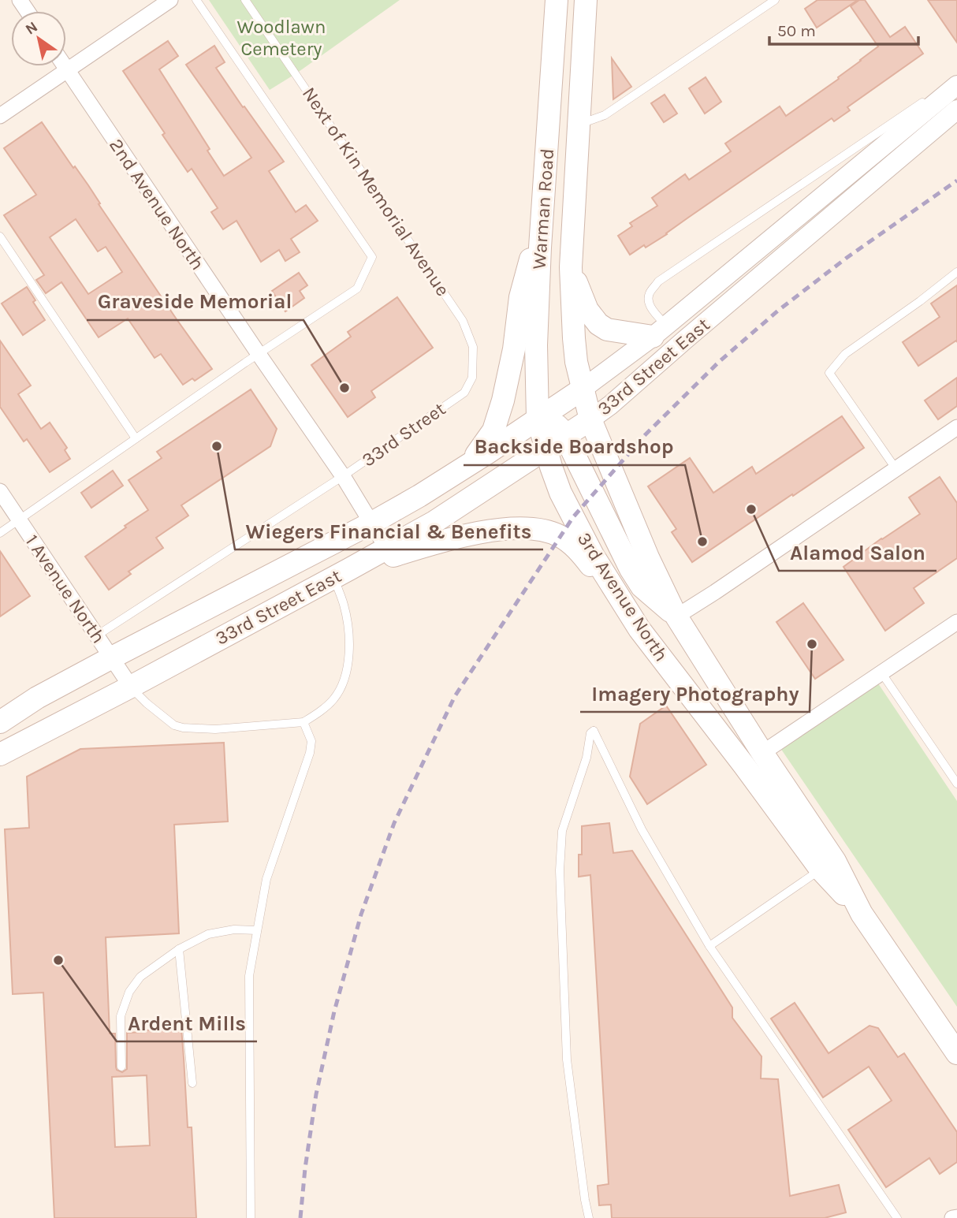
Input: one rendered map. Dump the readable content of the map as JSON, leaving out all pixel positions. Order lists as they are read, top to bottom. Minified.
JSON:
{"streets":{"main road":["Warman Road","33rd Street East","3rd Avenue North"],"street":["2nd Avenue North","1 Avenue North"],"lane":["Next of Kin Memorial Avenue","33rd Street"]},"crossings":[["Next of Kin Memorial Avenue","33rd Street"],["2nd Avenue North","33rd Street East"],["2nd Avenue North","33rd Street"],["Warman Road","33rd Street East"],["Warman Road","3rd Avenue North"],["33rd Street East","1 Avenue North"],["33rd Street East","3rd Avenue North"]],"parks":["Woodlawn Cemetery"],"places":["Graveside Memorial","Wiegers Financial & Benefits","Alamod Salon","Backside Boardshop","Imagery Photography","Ardent Mills"],"scale_bar":"50 m","north":"top left"}
